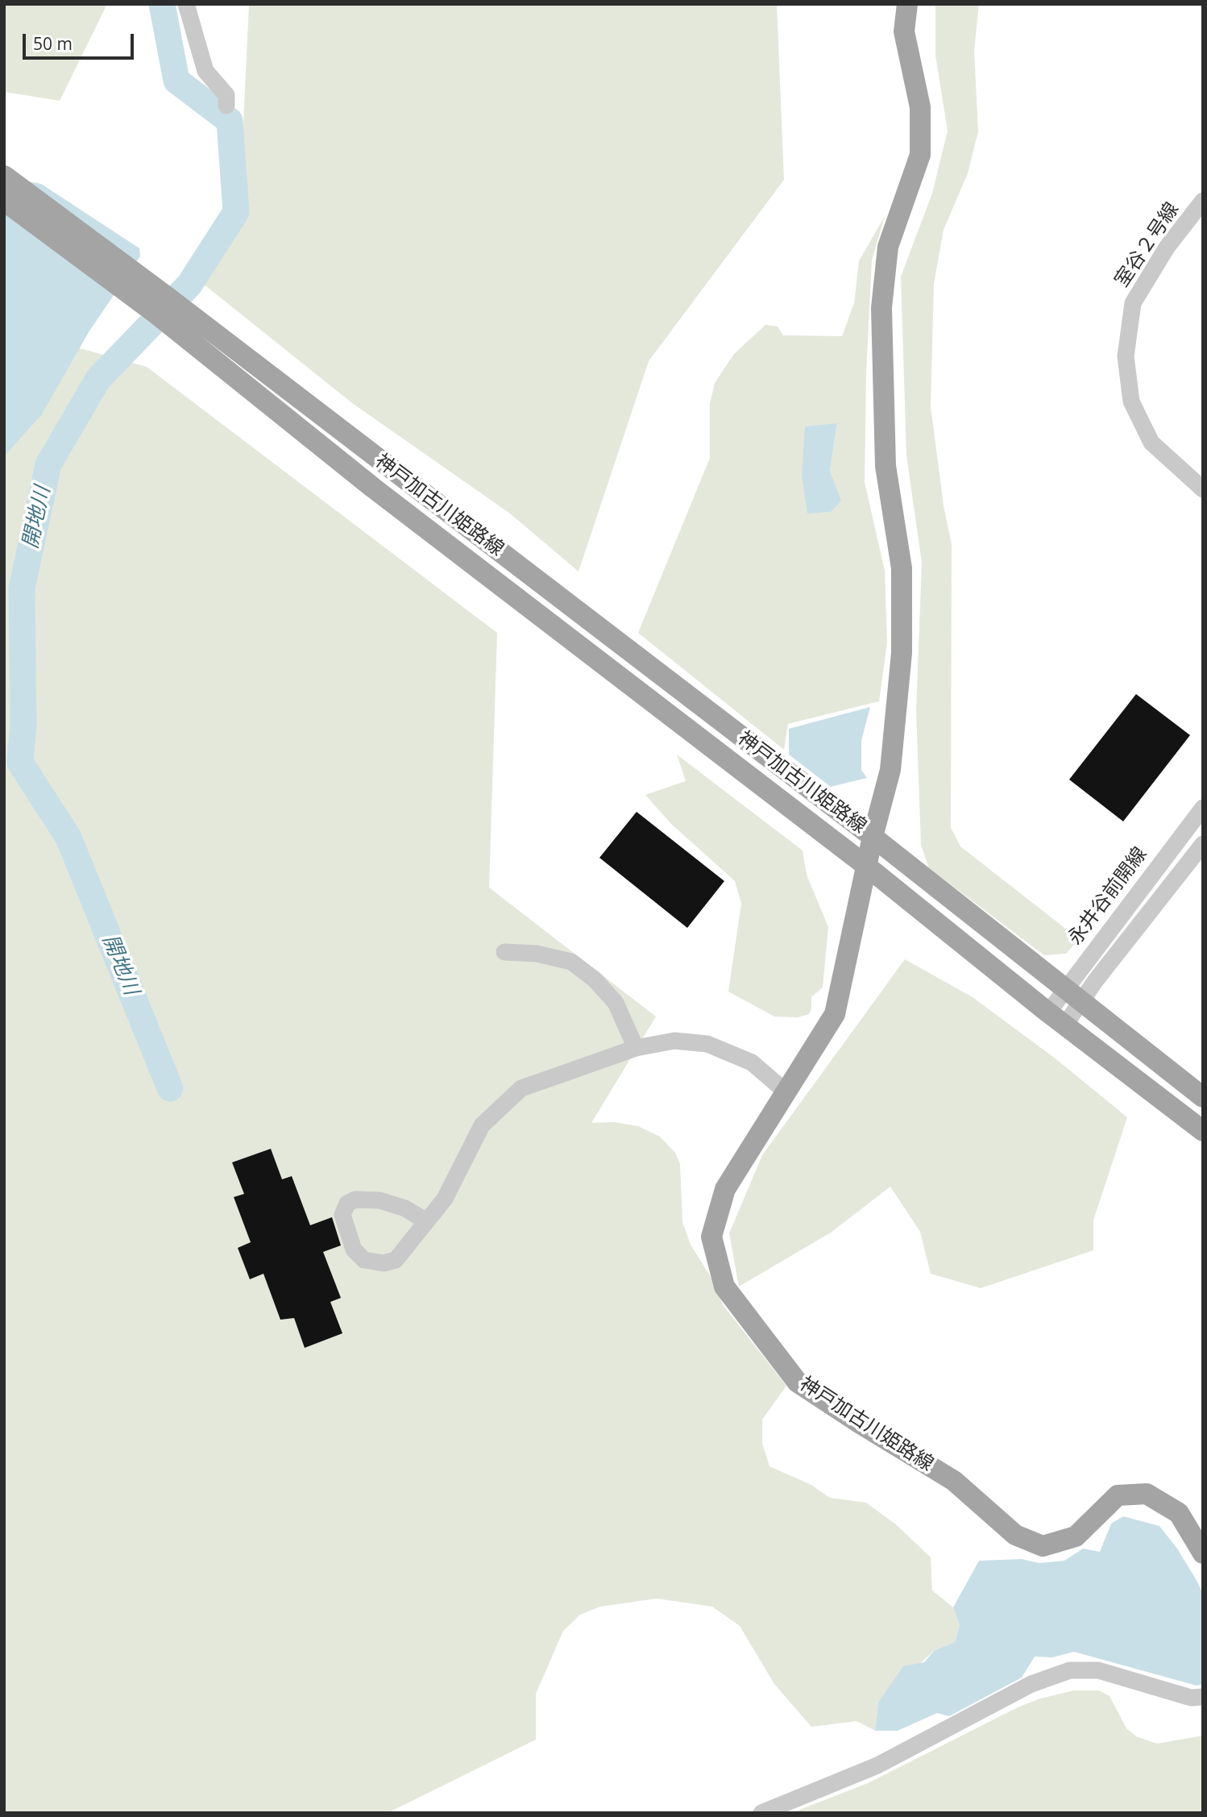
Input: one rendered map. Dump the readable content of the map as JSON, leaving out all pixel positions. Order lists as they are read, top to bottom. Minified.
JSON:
{"streets":{"main road":["神戸加古川姫路線"],"street":["室谷２号線","永井谷前開線"]},"crossings":[["神戸加古川姫路線","永井谷前開線"]],"water":["開地川"],"scale_bar":"50 m"}
